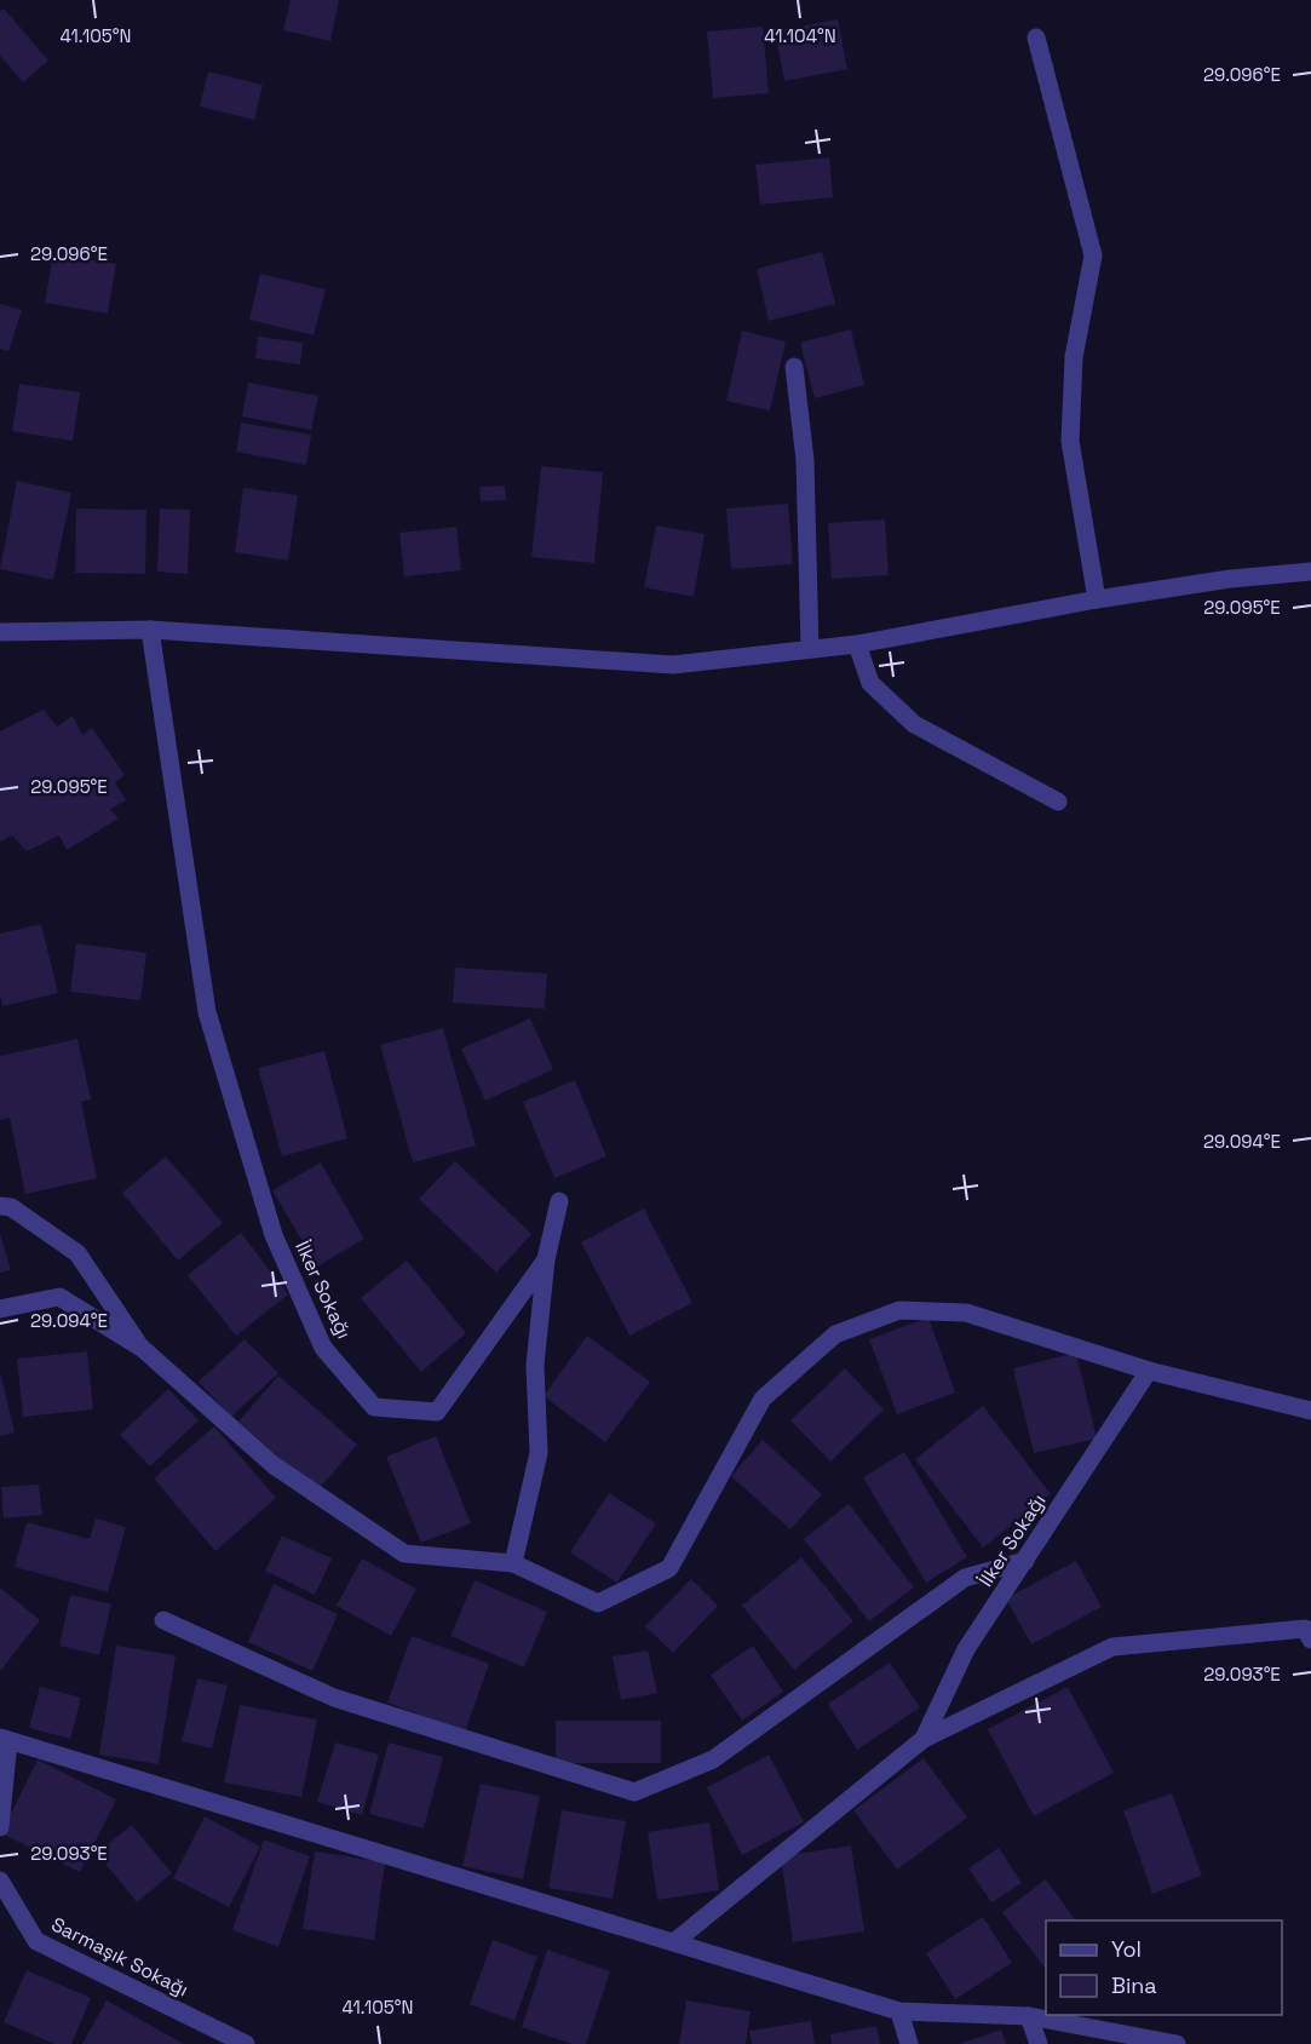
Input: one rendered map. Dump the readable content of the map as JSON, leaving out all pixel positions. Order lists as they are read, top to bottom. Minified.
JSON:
{"streets":{"street":["İlker Sokağı","Sarmaşık Sokağı"]},"legend":["Yol","Bina"],"coordinates":["41.105°N","41.104°N","29.096°E","29.095°E","29.094°E","29.093°E"]}
